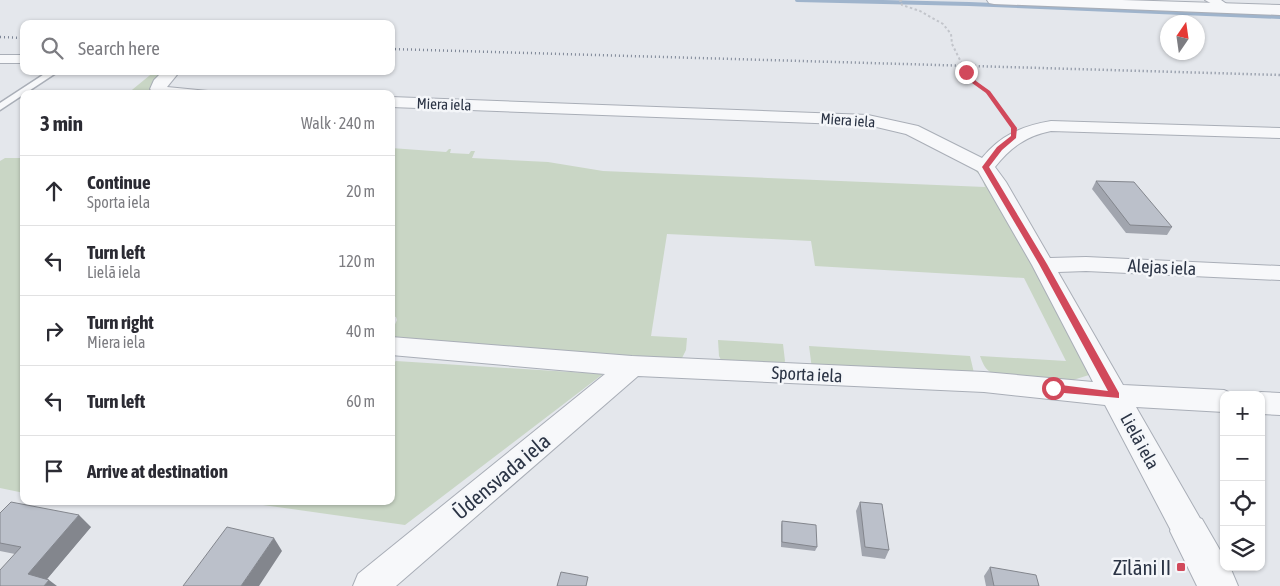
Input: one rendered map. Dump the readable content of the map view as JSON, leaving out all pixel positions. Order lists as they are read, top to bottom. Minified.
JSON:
{"streets":{"street":["Miera iela","Alejas iela","Sporta iela","Lielā iela","Ūdensvada iela"]},"crossings":[["Miera iela","Lielā iela"],["Alejas iela","Lielā iela"],["Sporta iela","Lielā iela"],["Sporta iela","Ūdensvada iela"]],"places":{"transit":["Zīlāni II"]},"north":"top","page":{"search":"Search here","heading":["3 min","Walk · 240 m"],"list":[["Continue","Sporta iela","20 m"],["Turn left","Lielā iela","120 m"],["Turn right","Miera iela","40 m"],["Turn left","60 m"],"Arrive at destination"],"map_buttons":["+","−"]}}
